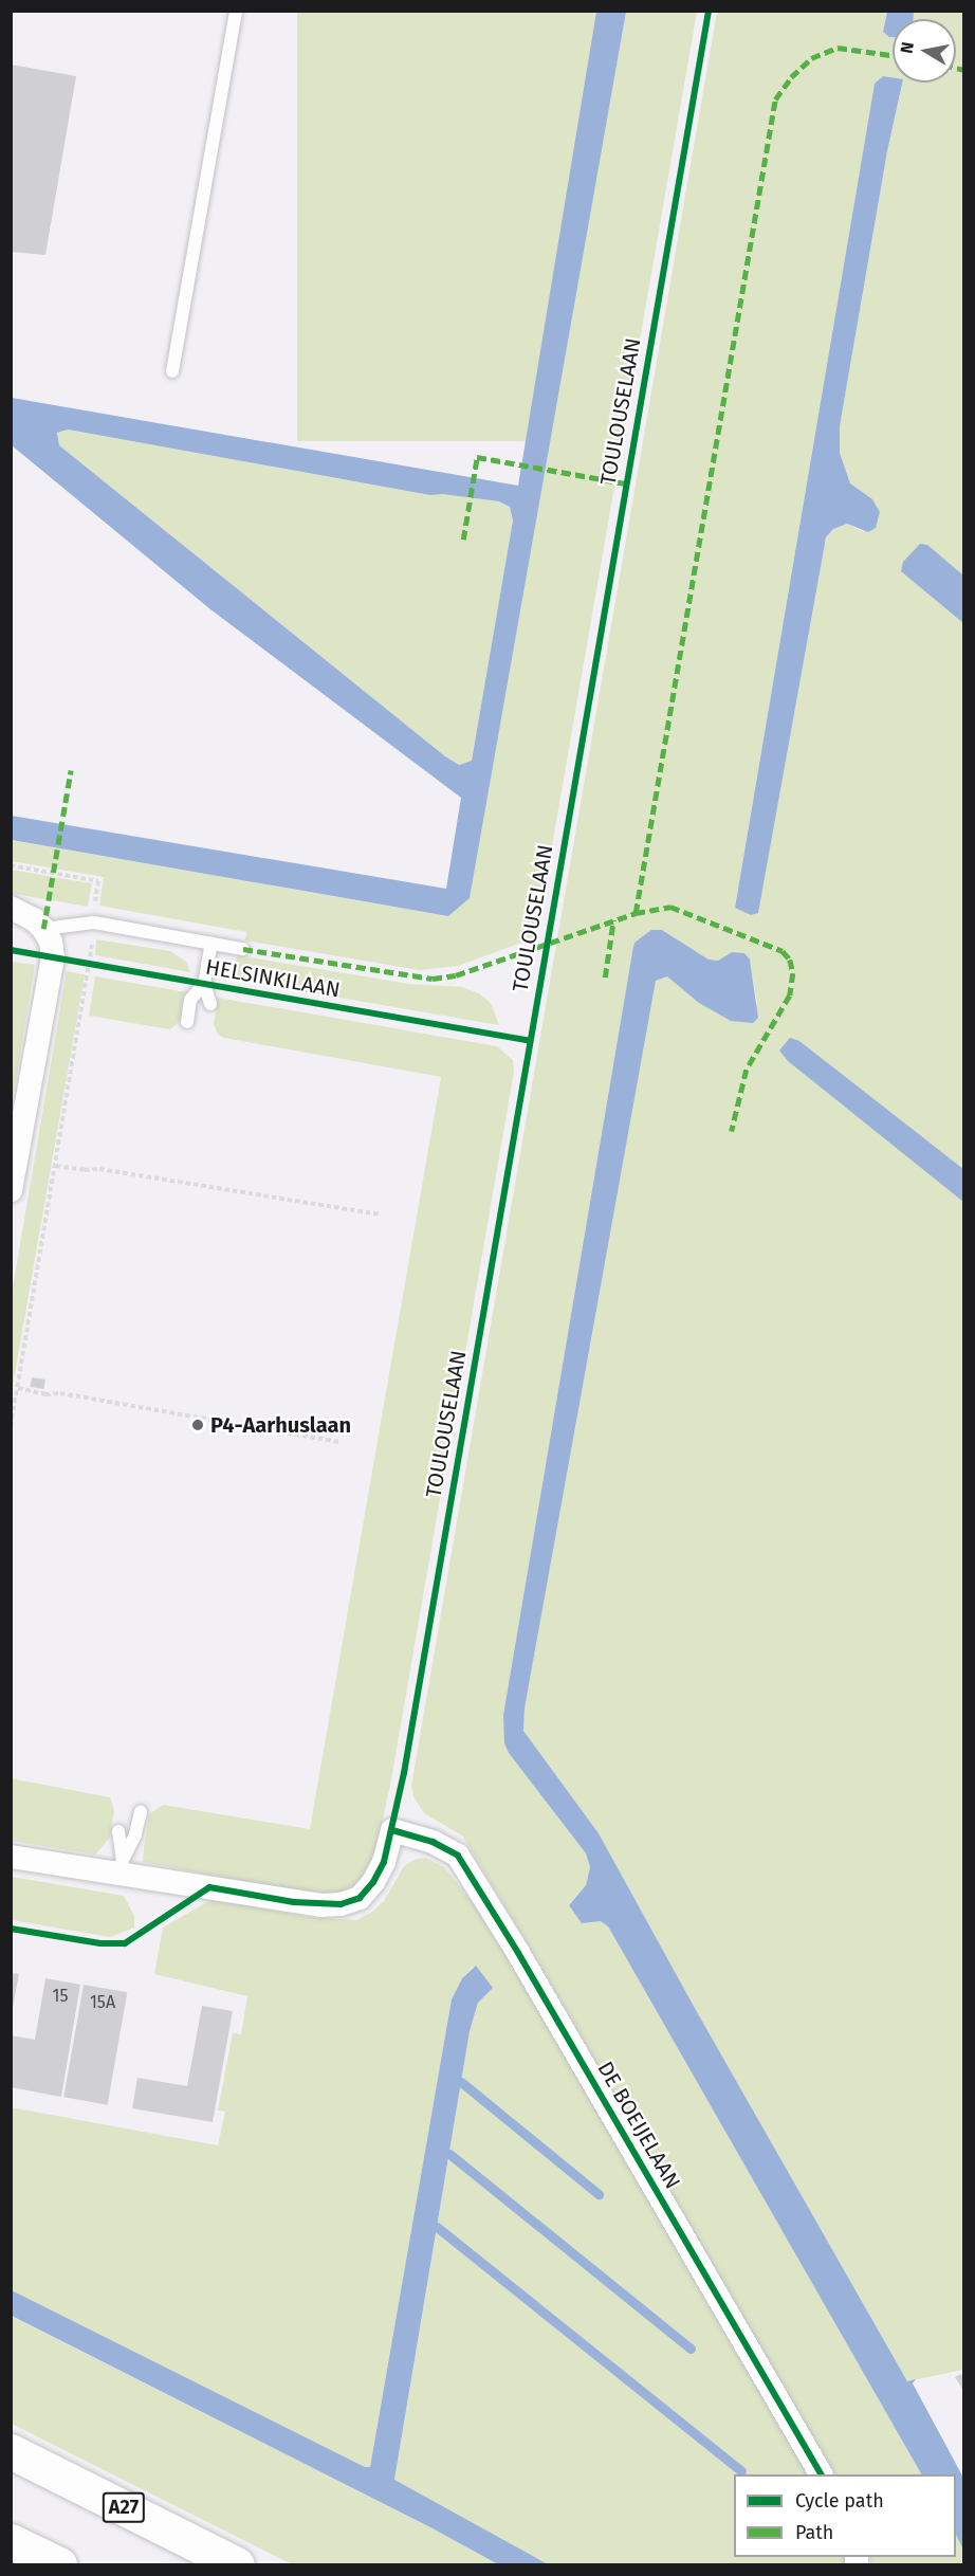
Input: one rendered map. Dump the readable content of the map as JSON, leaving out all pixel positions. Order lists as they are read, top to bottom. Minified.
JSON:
{"streets":{"highway":["A27"],"street":["DE BOEIJELAAN"],"lane":["HELSINKILAAN"],"cycle path":["TOULOUSELAAN"]},"places":["P4-Aarhuslaan"],"house_numbers":["15","15A"],"legend":["Cycle path","Path"],"north":"left"}
